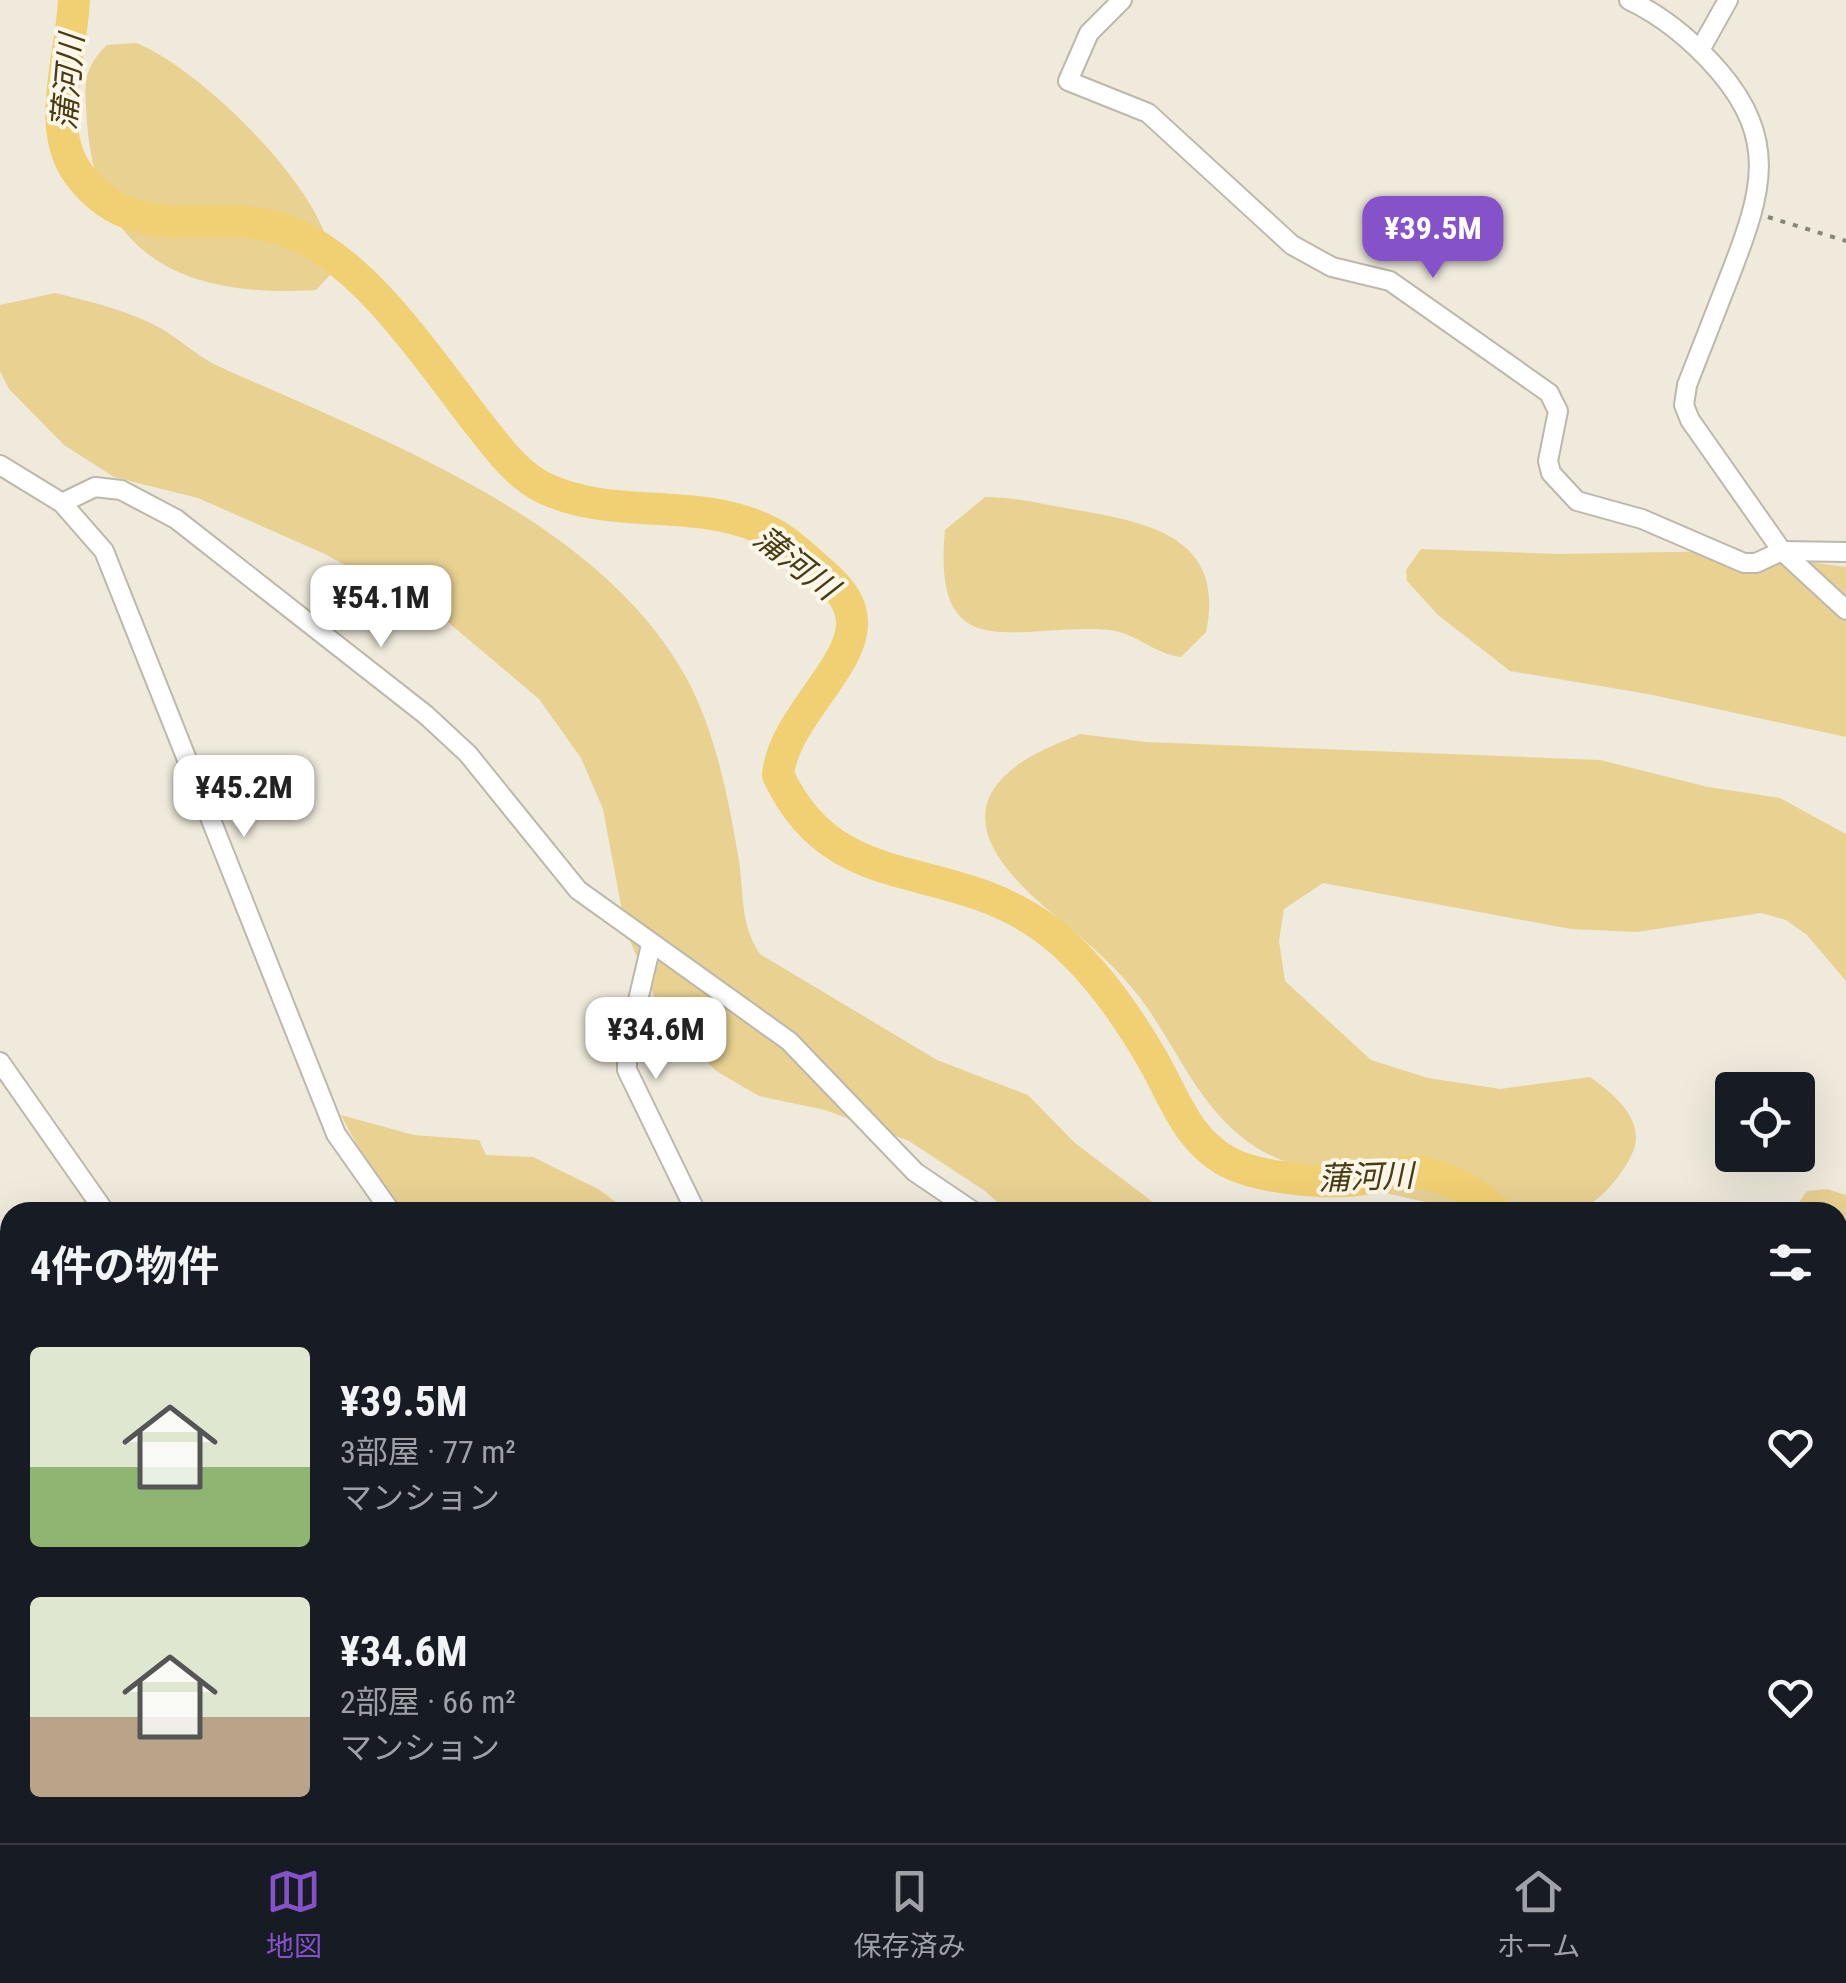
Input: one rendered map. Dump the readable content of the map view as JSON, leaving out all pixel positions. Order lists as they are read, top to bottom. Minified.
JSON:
{"water":["蒲河川"],"page":{"price":["¥39.5M","¥54.1M","¥45.2M","¥34.6M"],"heading":"4件の物件","list":[{"name":"¥39.5M","note":"3部屋 · 77 m² · マンション"},{"name":"¥34.6M","note":"2部屋 · 66 m² · マンション"}],"tabs":["地図","保存済み","ホーム"]}}
